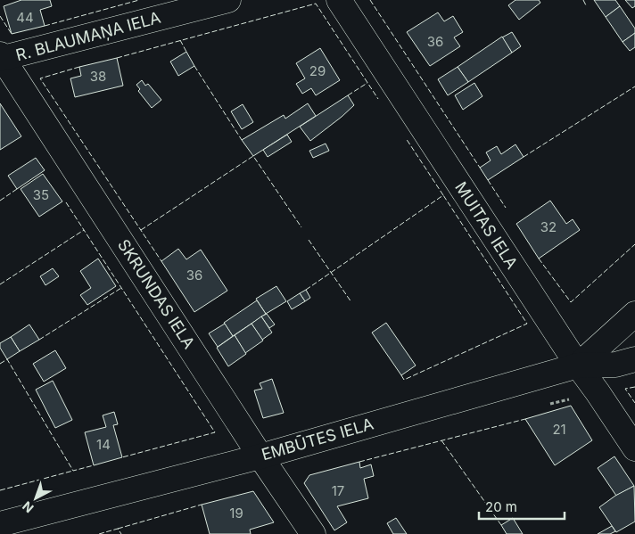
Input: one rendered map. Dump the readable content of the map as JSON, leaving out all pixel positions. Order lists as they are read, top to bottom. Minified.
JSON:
{"streets":{"street":["R. BLAUMAŅA IELA","MUITAS IELA","SKRUNDAS IELA","EMBŪTES IELA"]},"crossings":[["R. BLAUMAŅA IELA","SKRUNDAS IELA"],["MUITAS IELA","EMBŪTES IELA"],["SKRUNDAS IELA","EMBŪTES IELA"]],"house_numbers":["44","36","29","38","35","32","36","21","14","17","19"],"scale_bar":"20 m","north":"bottom left"}
